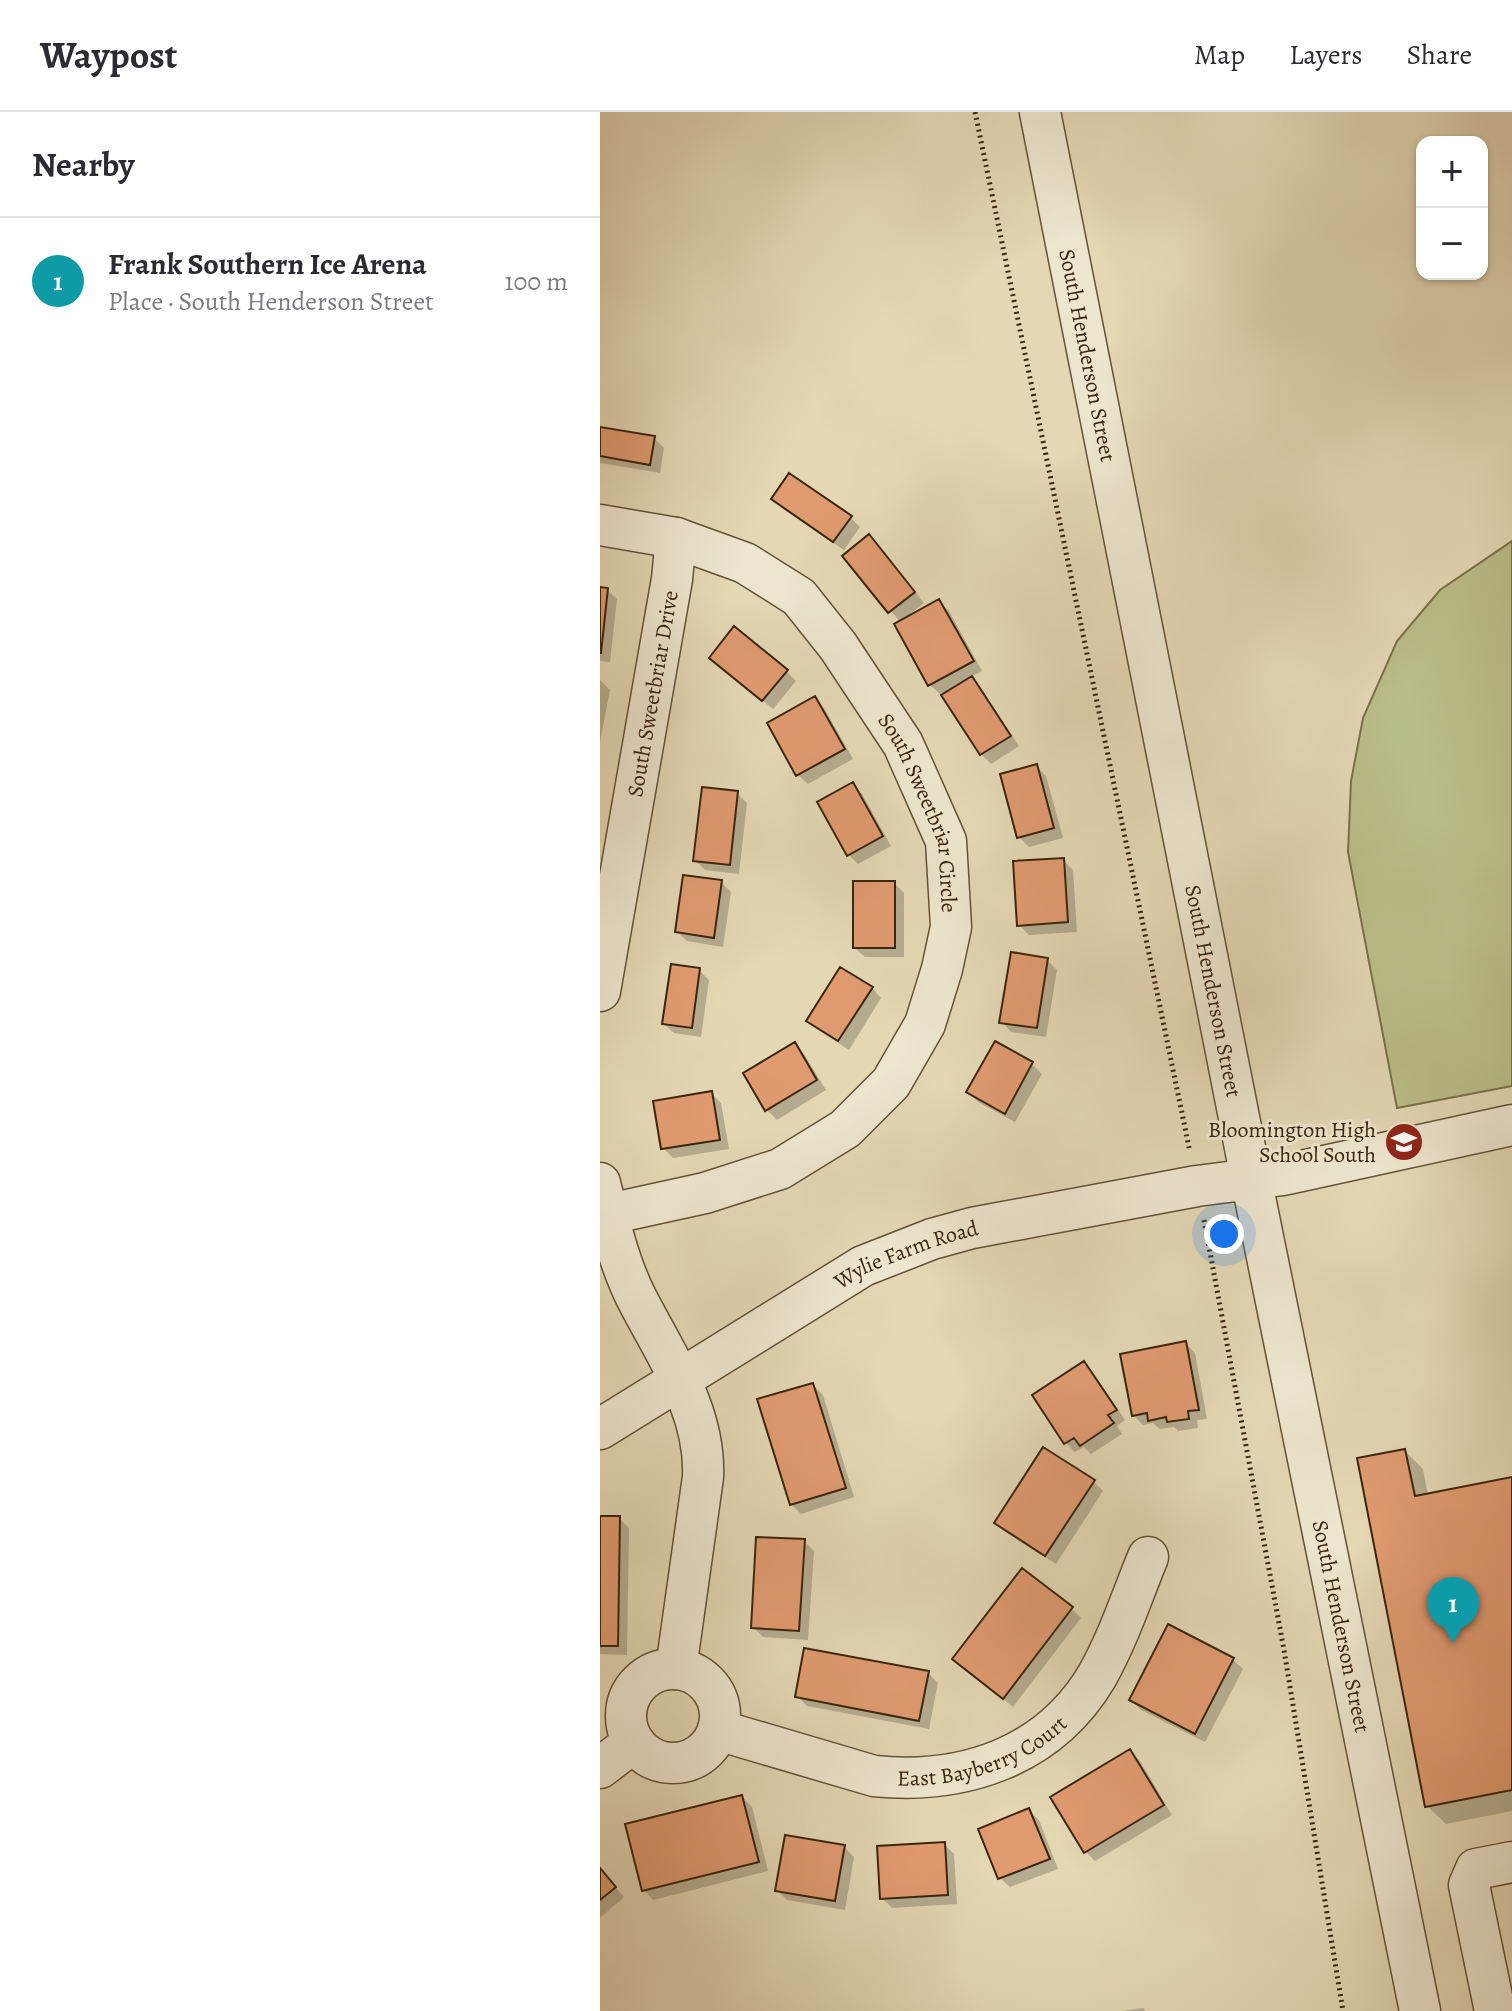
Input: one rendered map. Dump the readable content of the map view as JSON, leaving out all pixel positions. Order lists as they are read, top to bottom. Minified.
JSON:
{"streets":{"street":["South Henderson Street","South Sweetbriar Drive","South Sweetbriar Circle","Wylie Farm Road","East Bayberry Court"]},"crossings":[["South Henderson Street","Wylie Farm Road"],["South Sweetbriar Drive","South Sweetbriar Circle"]],"places":{"school or university":["Bloomington High School South"]},"page":{"header":"Waypost","nav":["Map","Layers","Share"],"heading":"Nearby","map_buttons":["+","−"],"list":[{"mark":"1","name":"Frank Southern Ice Arena","note":"Place · South Henderson Street","value":"100 m"}],"pins":"1"}}
